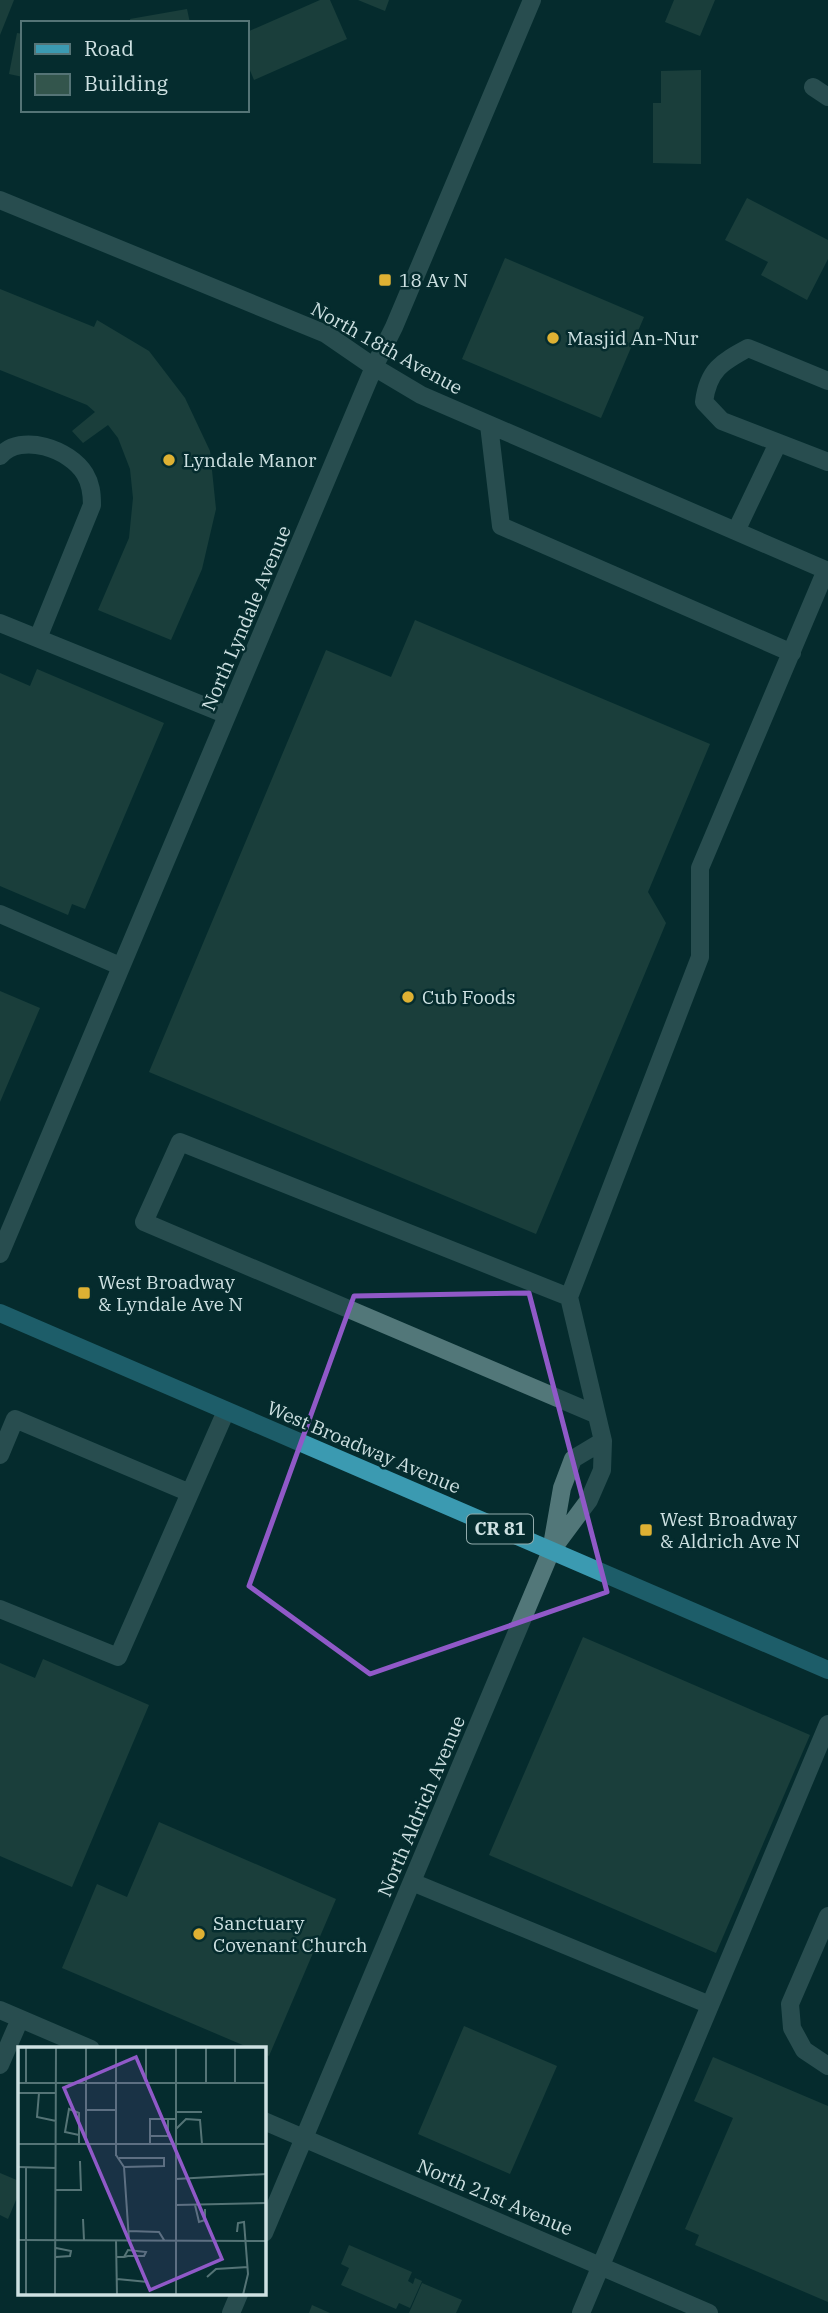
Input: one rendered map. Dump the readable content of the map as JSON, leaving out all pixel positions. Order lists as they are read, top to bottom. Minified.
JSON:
{"streets":{"main road":["West Broadway Avenue","CR 81"],"street":["North 18th Avenue","North Lyndale Avenue","North Aldrich Avenue","North 21st Avenue"]},"crossings":[["North 18th Avenue","North Lyndale Avenue"],["West Broadway Avenue","North Aldrich Avenue"],["North Aldrich Avenue","North 21st Avenue"]],"places":{"transit":["18 Av N","West Broadway & Lyndale Ave N","West Broadway & Aldrich Ave N"],"other":["Masjid An-Nur","Lyndale Manor","Cub Foods","Sanctuary Covenant Church"]},"legend":["Road","Building"]}
